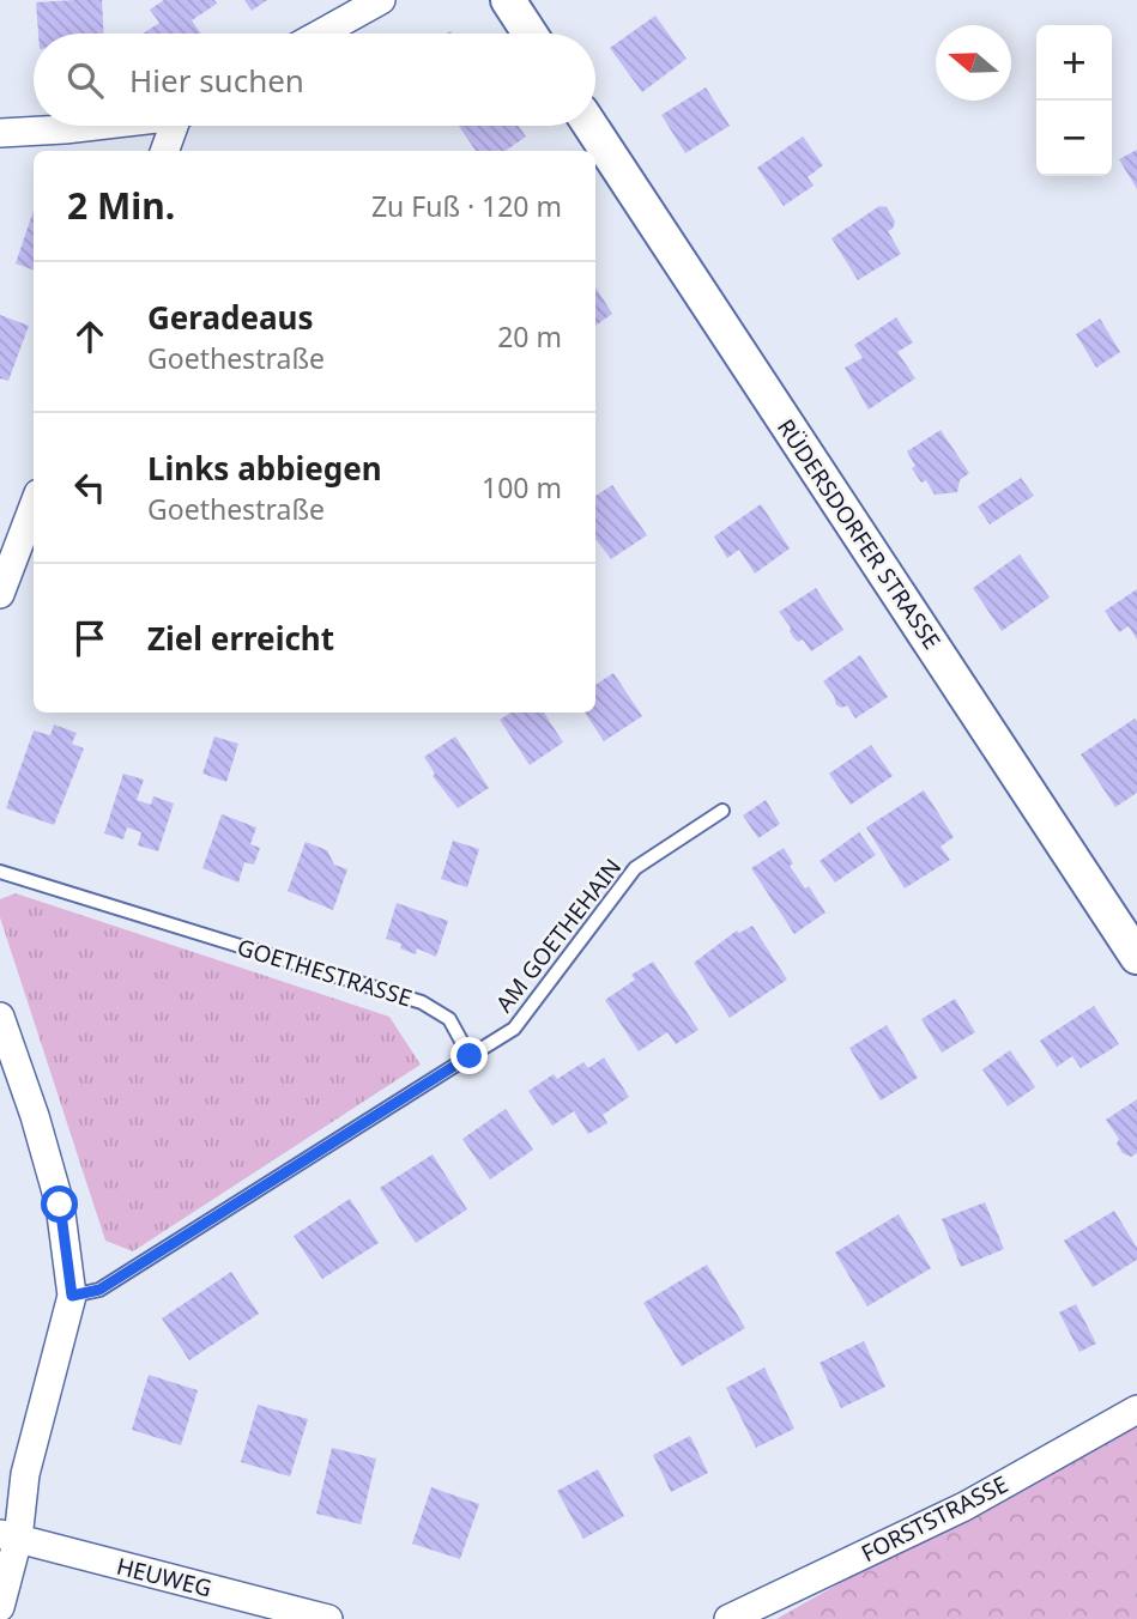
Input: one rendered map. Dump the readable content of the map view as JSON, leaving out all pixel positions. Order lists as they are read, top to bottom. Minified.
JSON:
{"streets":{"street":["RÜDERSDORFER STRASSE","FORSTSTRASSE","HEUWEG"],"lane":["AM GOETHEHAIN","GOETHESTRASSE"]},"crossings":[["AM GOETHEHAIN","GOETHESTRASSE"]],"north":"left","page":{"map_buttons":["+","−"],"search":"Hier suchen","heading":["2 Min.","Zu Fuß · 120 m"],"list":[["Geradeaus","Goethestraße","20 m"],["Links abbiegen","Goethestraße","100 m"],"Ziel erreicht"]}}
